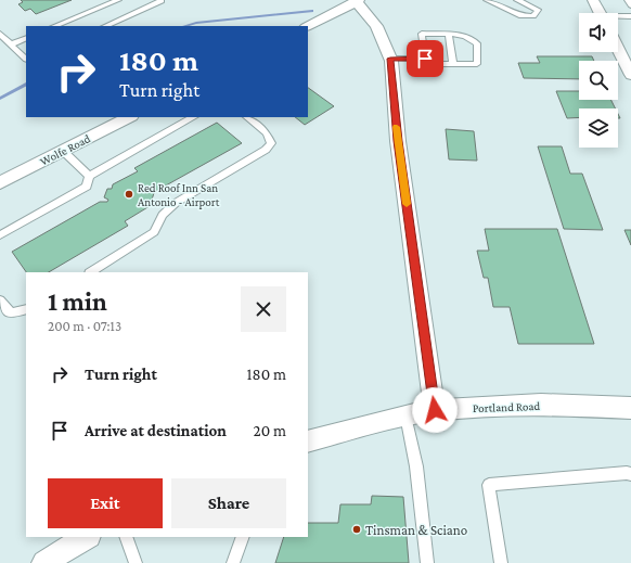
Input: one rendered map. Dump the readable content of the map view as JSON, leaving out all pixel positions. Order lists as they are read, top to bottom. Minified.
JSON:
{"streets":{"street":["Wolfe Road","Portland Road"]},"places":["Red Roof Inn San Antonio - Airport","Tinsman & Sciano"],"page":{"turn":["180 m","Turn right"],"heading":["1 min","200 m · 07:13"],"list":[{"name":"Turn right","value":"180 m"},{"name":"Arrive at destination","value":"20 m"}],"buttons":["Exit","Share"]}}
